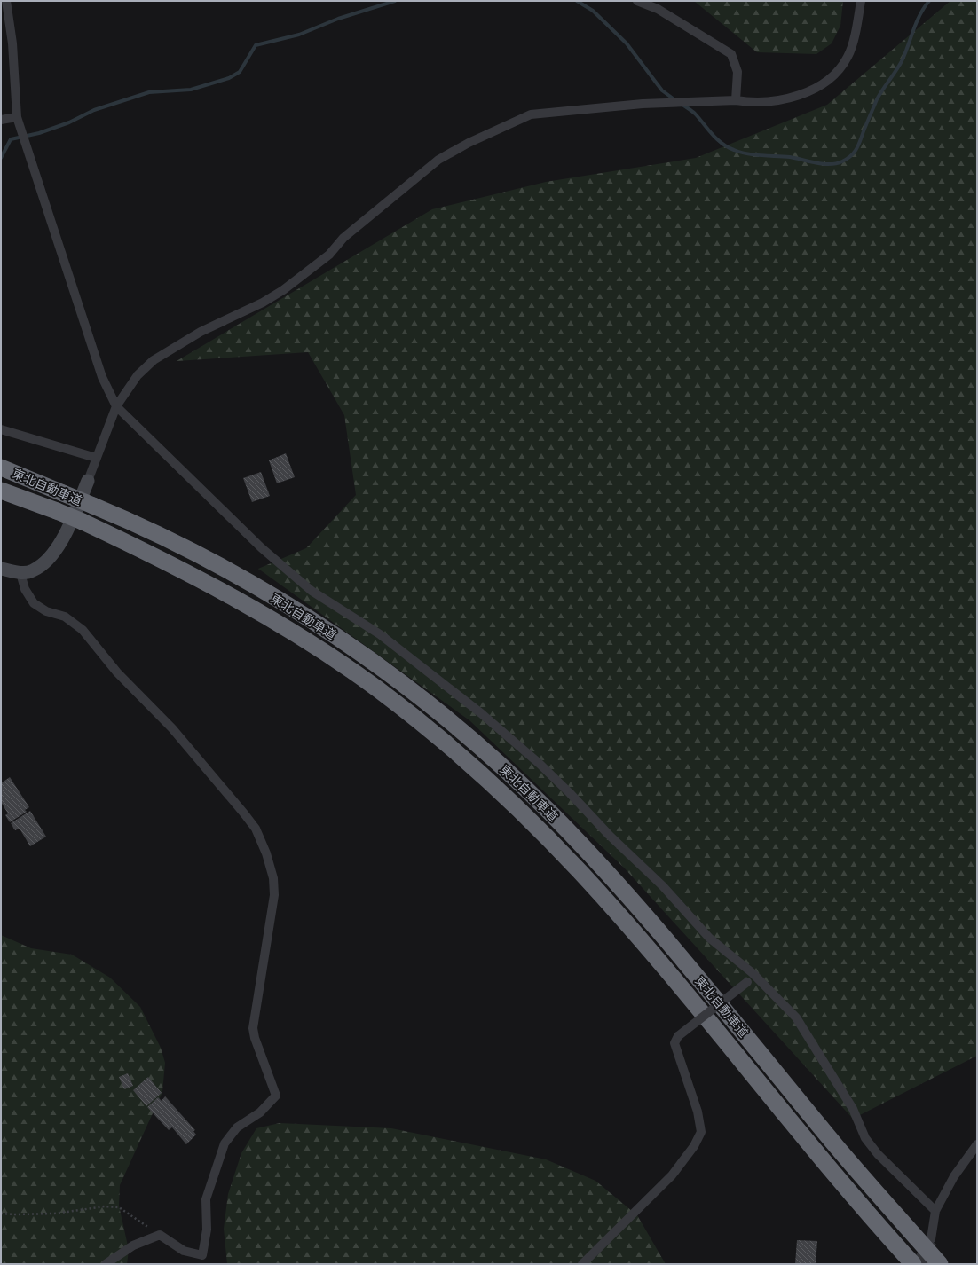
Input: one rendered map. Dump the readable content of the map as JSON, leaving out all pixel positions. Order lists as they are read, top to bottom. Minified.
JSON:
{"streets":{"highway":["東北自動車道"]}}
